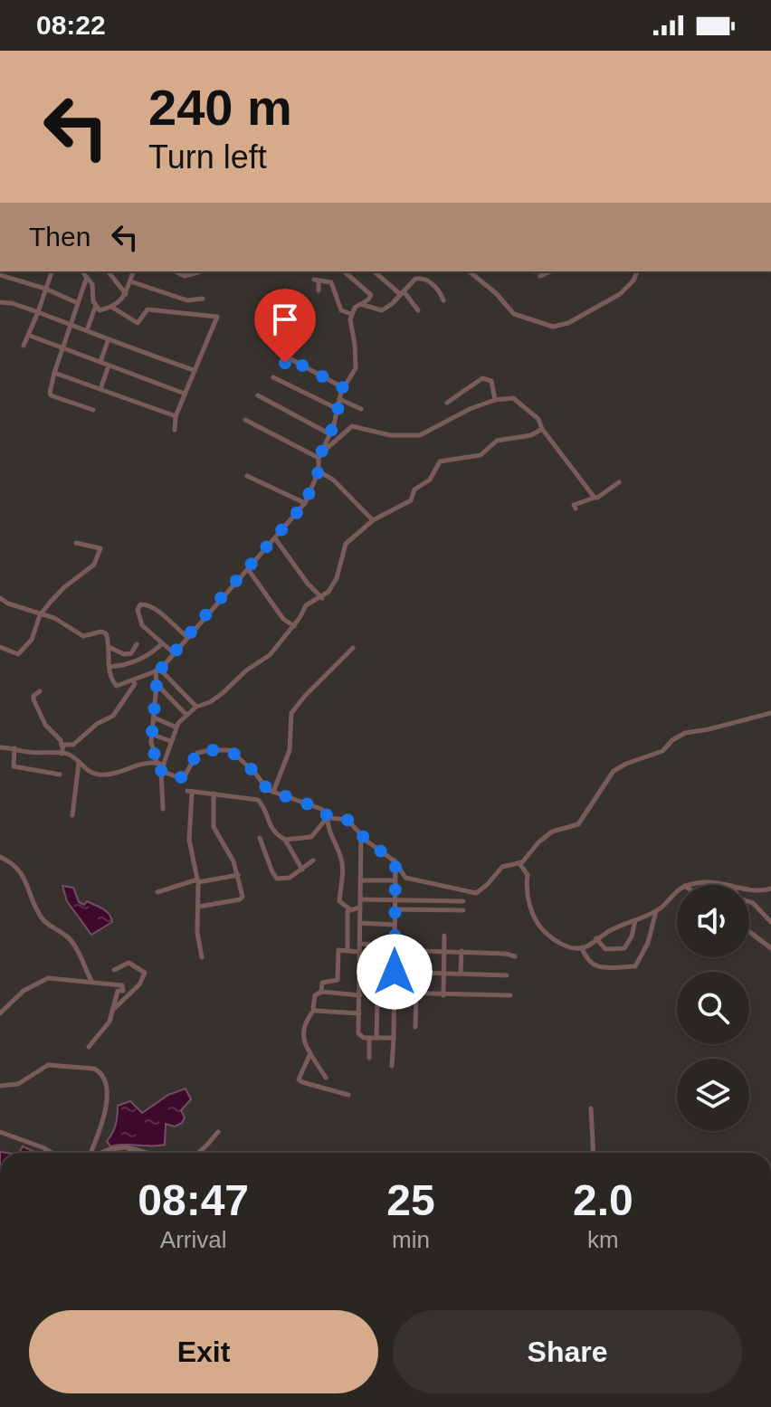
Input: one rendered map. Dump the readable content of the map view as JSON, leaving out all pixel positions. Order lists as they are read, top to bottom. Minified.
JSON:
{"page":{"status":"08:22","turn":["240 m","Turn left"],"then":"Then","eta":["08:47","Arrival","25","min","2.0","km"],"buttons":["Exit","Share"]}}
